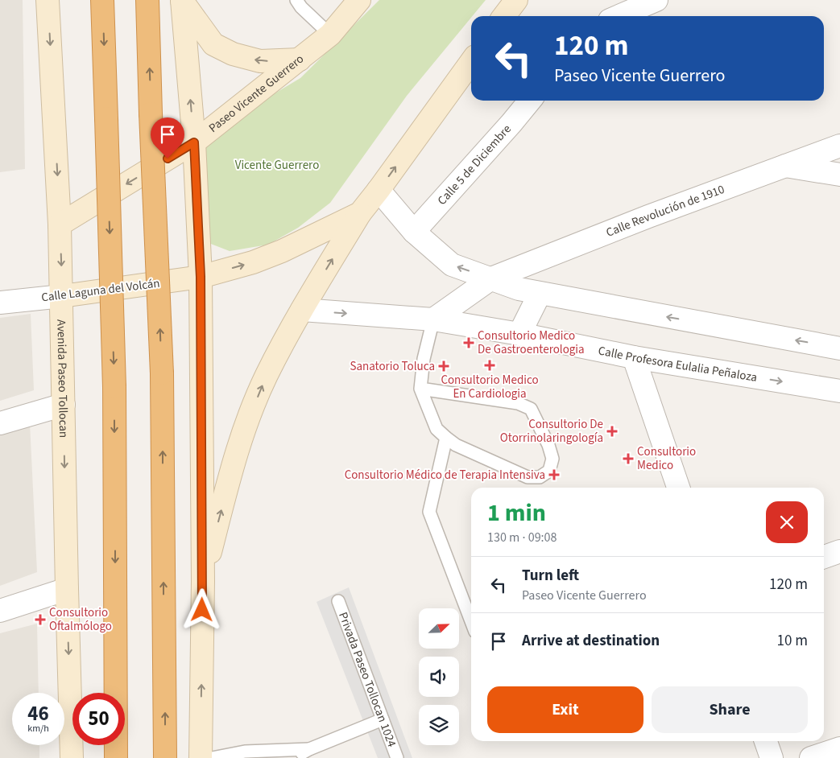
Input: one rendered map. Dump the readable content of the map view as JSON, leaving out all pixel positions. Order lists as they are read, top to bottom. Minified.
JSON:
{"streets":{"main road":["Paseo Vicente Guerrero","Calle Laguna del Volcán","Avenida Paseo Tollocan"],"street":["Calle 5 de Diciembre","Calle Revolución de 1910","Calle Profesora Eulalia Peñaloza"],"lane":["Privada Paseo Tollocan 1024"]},"crossings":[["Paseo Vicente Guerrero","Avenida Paseo Tollocan"],["Calle Revolución de 1910","Calle Profesora Eulalia Peñaloza"],["Calle Laguna del Volcán","Avenida Paseo Tollocan"]],"parks":["Vicente Guerrero"],"places":{"health":["Consultorio Medico De Gastroenterologia","Consultorio Medico En Cardiologia","Sanatorio Toluca","Consultorio De Otorrinolaringología","Consultorio Medico","Consultorio Médico de Terapia Intensiva","Consultorio Oftalmólogo"]},"north":"top right","page":{"turn":["120 m","Paseo Vicente Guerrero"],"heading":["1 min","130 m · 09:08"],"list":[{"name":"Turn left","note":"Paseo Vicente Guerrero","value":"120 m"},{"name":"Arrive at destination","value":"10 m"}],"buttons":["Exit","Share"],"speed":"46 km/h","limit":"50"}}
